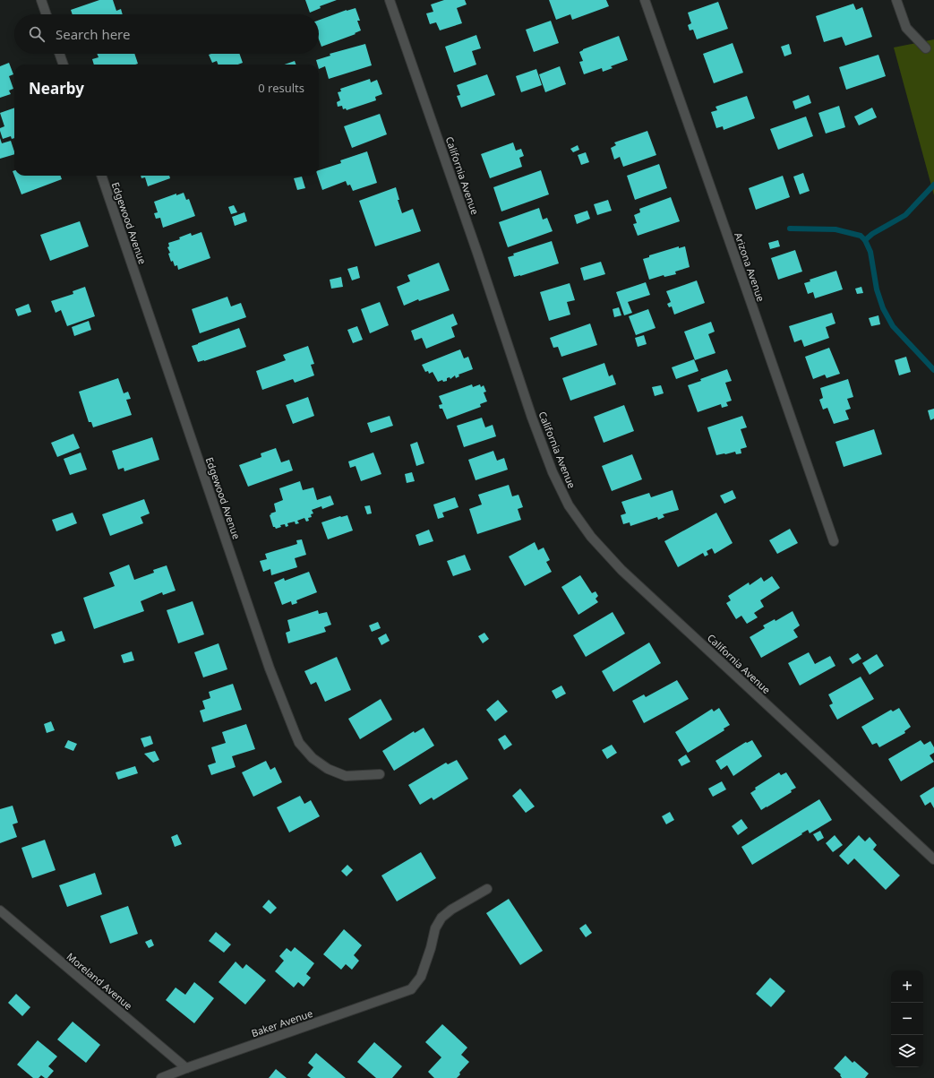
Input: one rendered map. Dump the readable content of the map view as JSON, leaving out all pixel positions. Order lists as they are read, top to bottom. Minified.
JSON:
{"streets":{"street":["California Avenue","Edgewood Avenue","Arizona Avenue","Moreland Avenue","Baker Avenue"]},"crossings":[["Moreland Avenue","Baker Avenue"]],"page":{"search":"Search here","heading":["Nearby","0 results"],"map_buttons":["+","−"]}}
